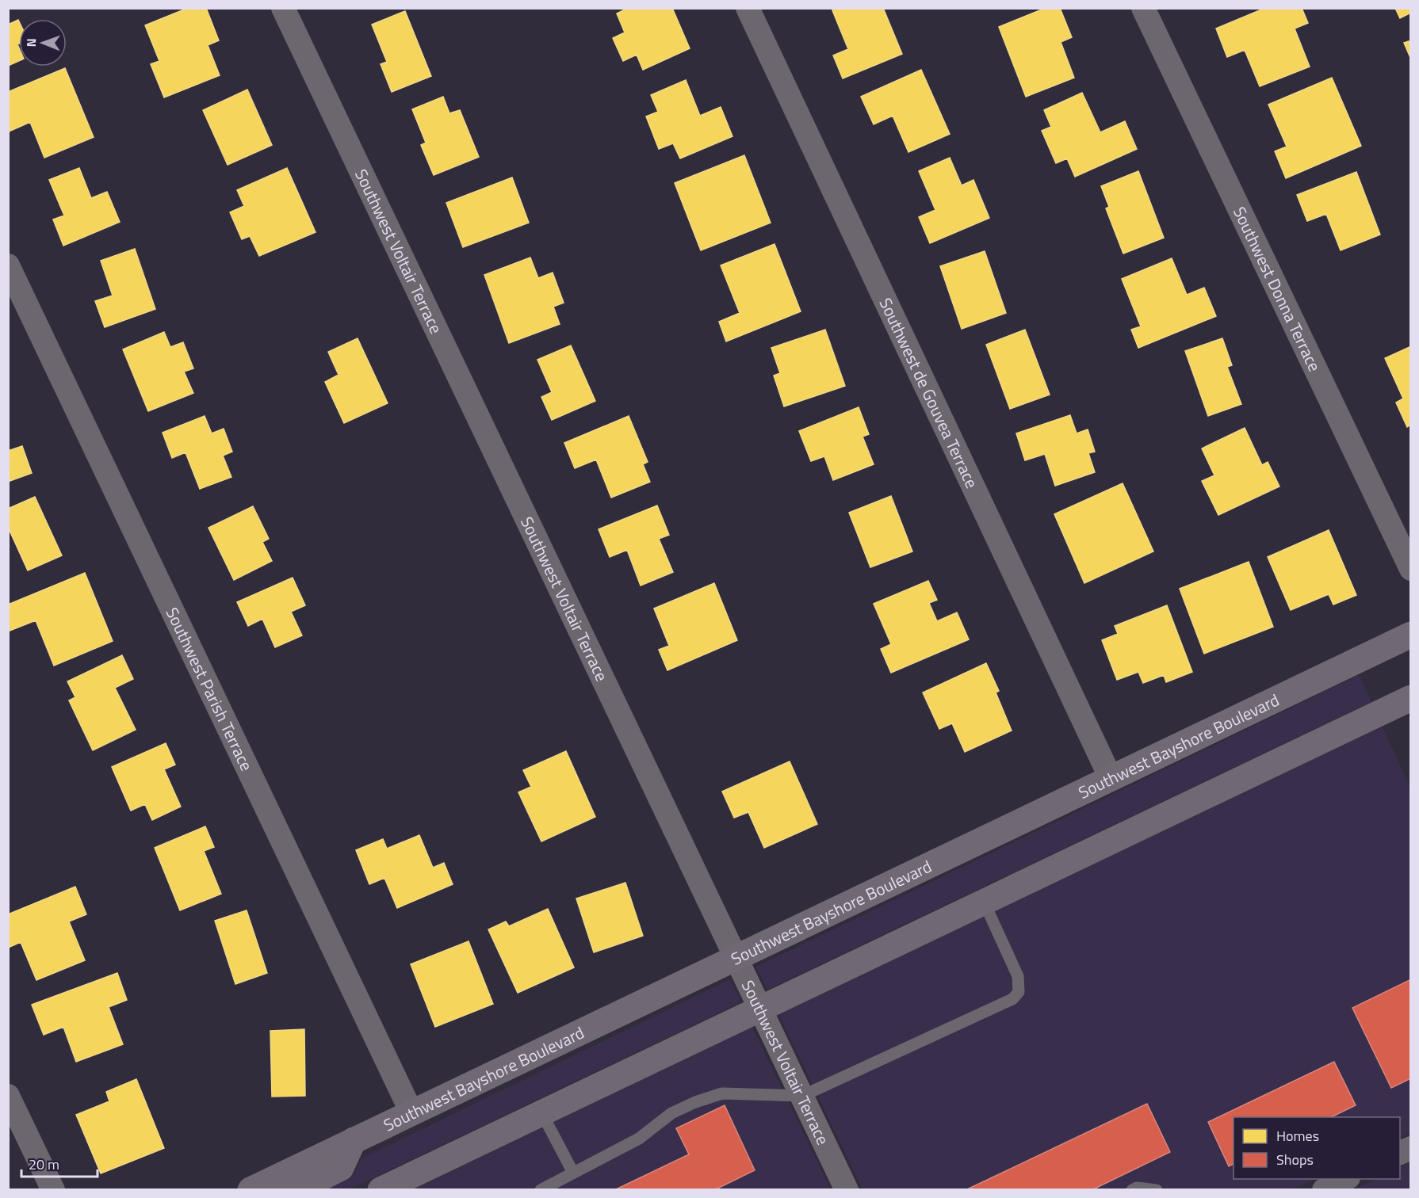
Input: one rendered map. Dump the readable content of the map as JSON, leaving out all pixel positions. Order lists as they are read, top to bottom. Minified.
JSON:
{"streets":{"main road":["Southwest Bayshore Boulevard"],"street":["Southwest Voltair Terrace","Southwest Donna Terrace","Southwest de Gouvea Terrace","Southwest Parish Terrace"]},"crossings":[["Southwest Voltair Terrace","Southwest Bayshore Boulevard"],["Southwest de Gouvea Terrace","Southwest Bayshore Boulevard"],["Southwest Parish Terrace","Southwest Bayshore Boulevard"]],"legend":["Homes","Shops"],"scale_bar":"20 m","north":"left"}
